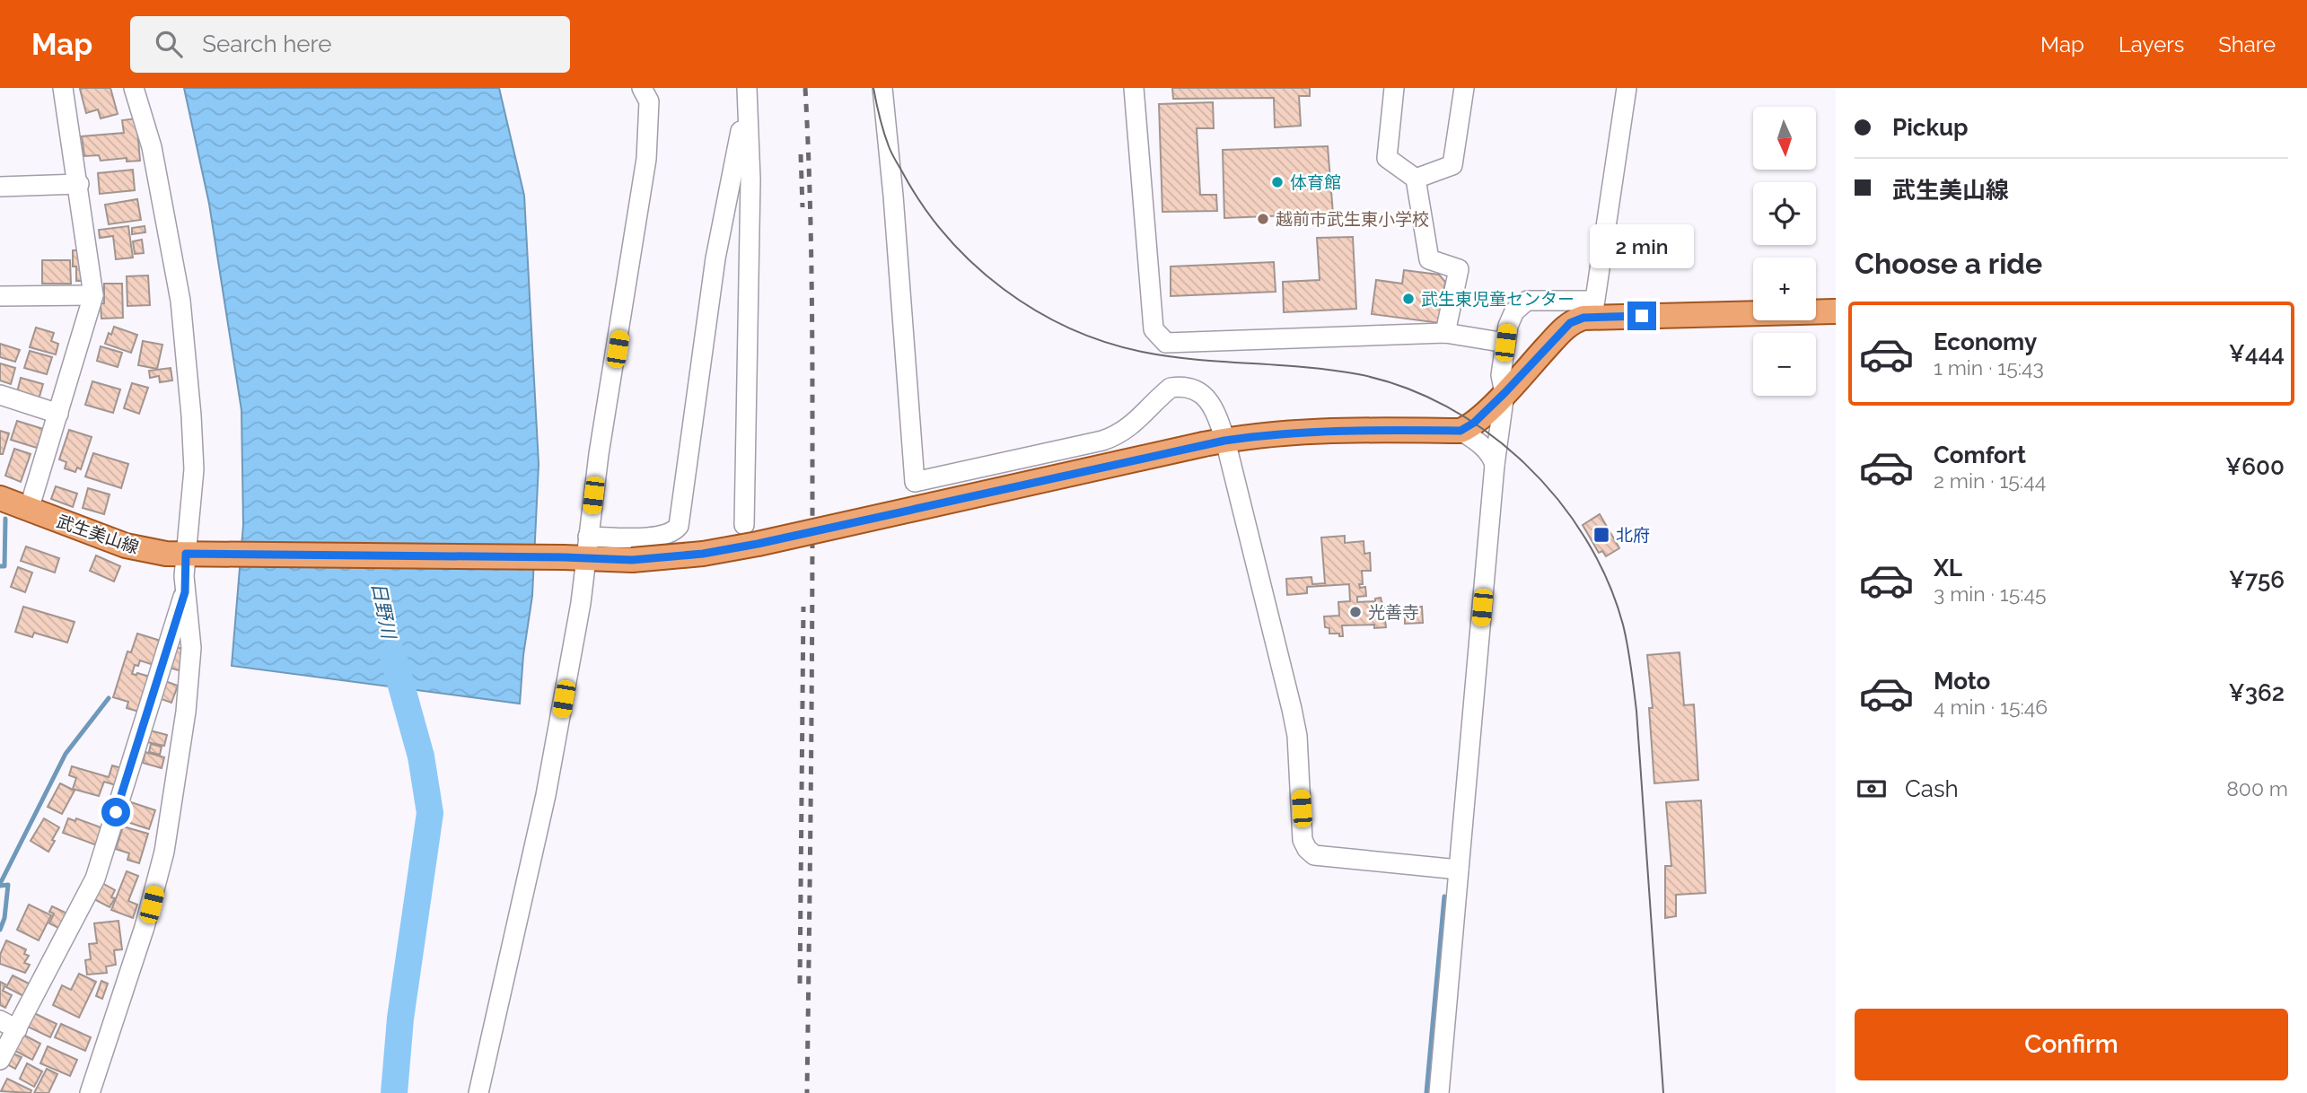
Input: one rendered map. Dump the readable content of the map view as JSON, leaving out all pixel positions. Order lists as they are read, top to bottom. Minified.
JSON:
{"streets":{"main road":["武生美山線"]},"water":["日野川"],"places":{"other":["体育館","越前市武生東小学校","武生東児童センター","光善寺"],"transit":["北府"]},"north":"bottom","page":{"header":"Map","search":"Search here","nav":["Map","Layers","Share"],"banner":["Pickup","武生美山線"],"map_buttons":["+","−"],"bubble":"2 min","heading":"Choose a ride","list":[{"name":"Economy","note":"1 min · 15:43","value":"¥444"},{"name":"Comfort","note":"2 min · 15:44","value":"¥600"},{"name":"XL","note":"3 min · 15:45","value":"¥756"},{"name":"Moto","note":"4 min · 15:46","value":"¥362"}],"pay":["Cash","800 m"],"buttons":"Confirm"}}
